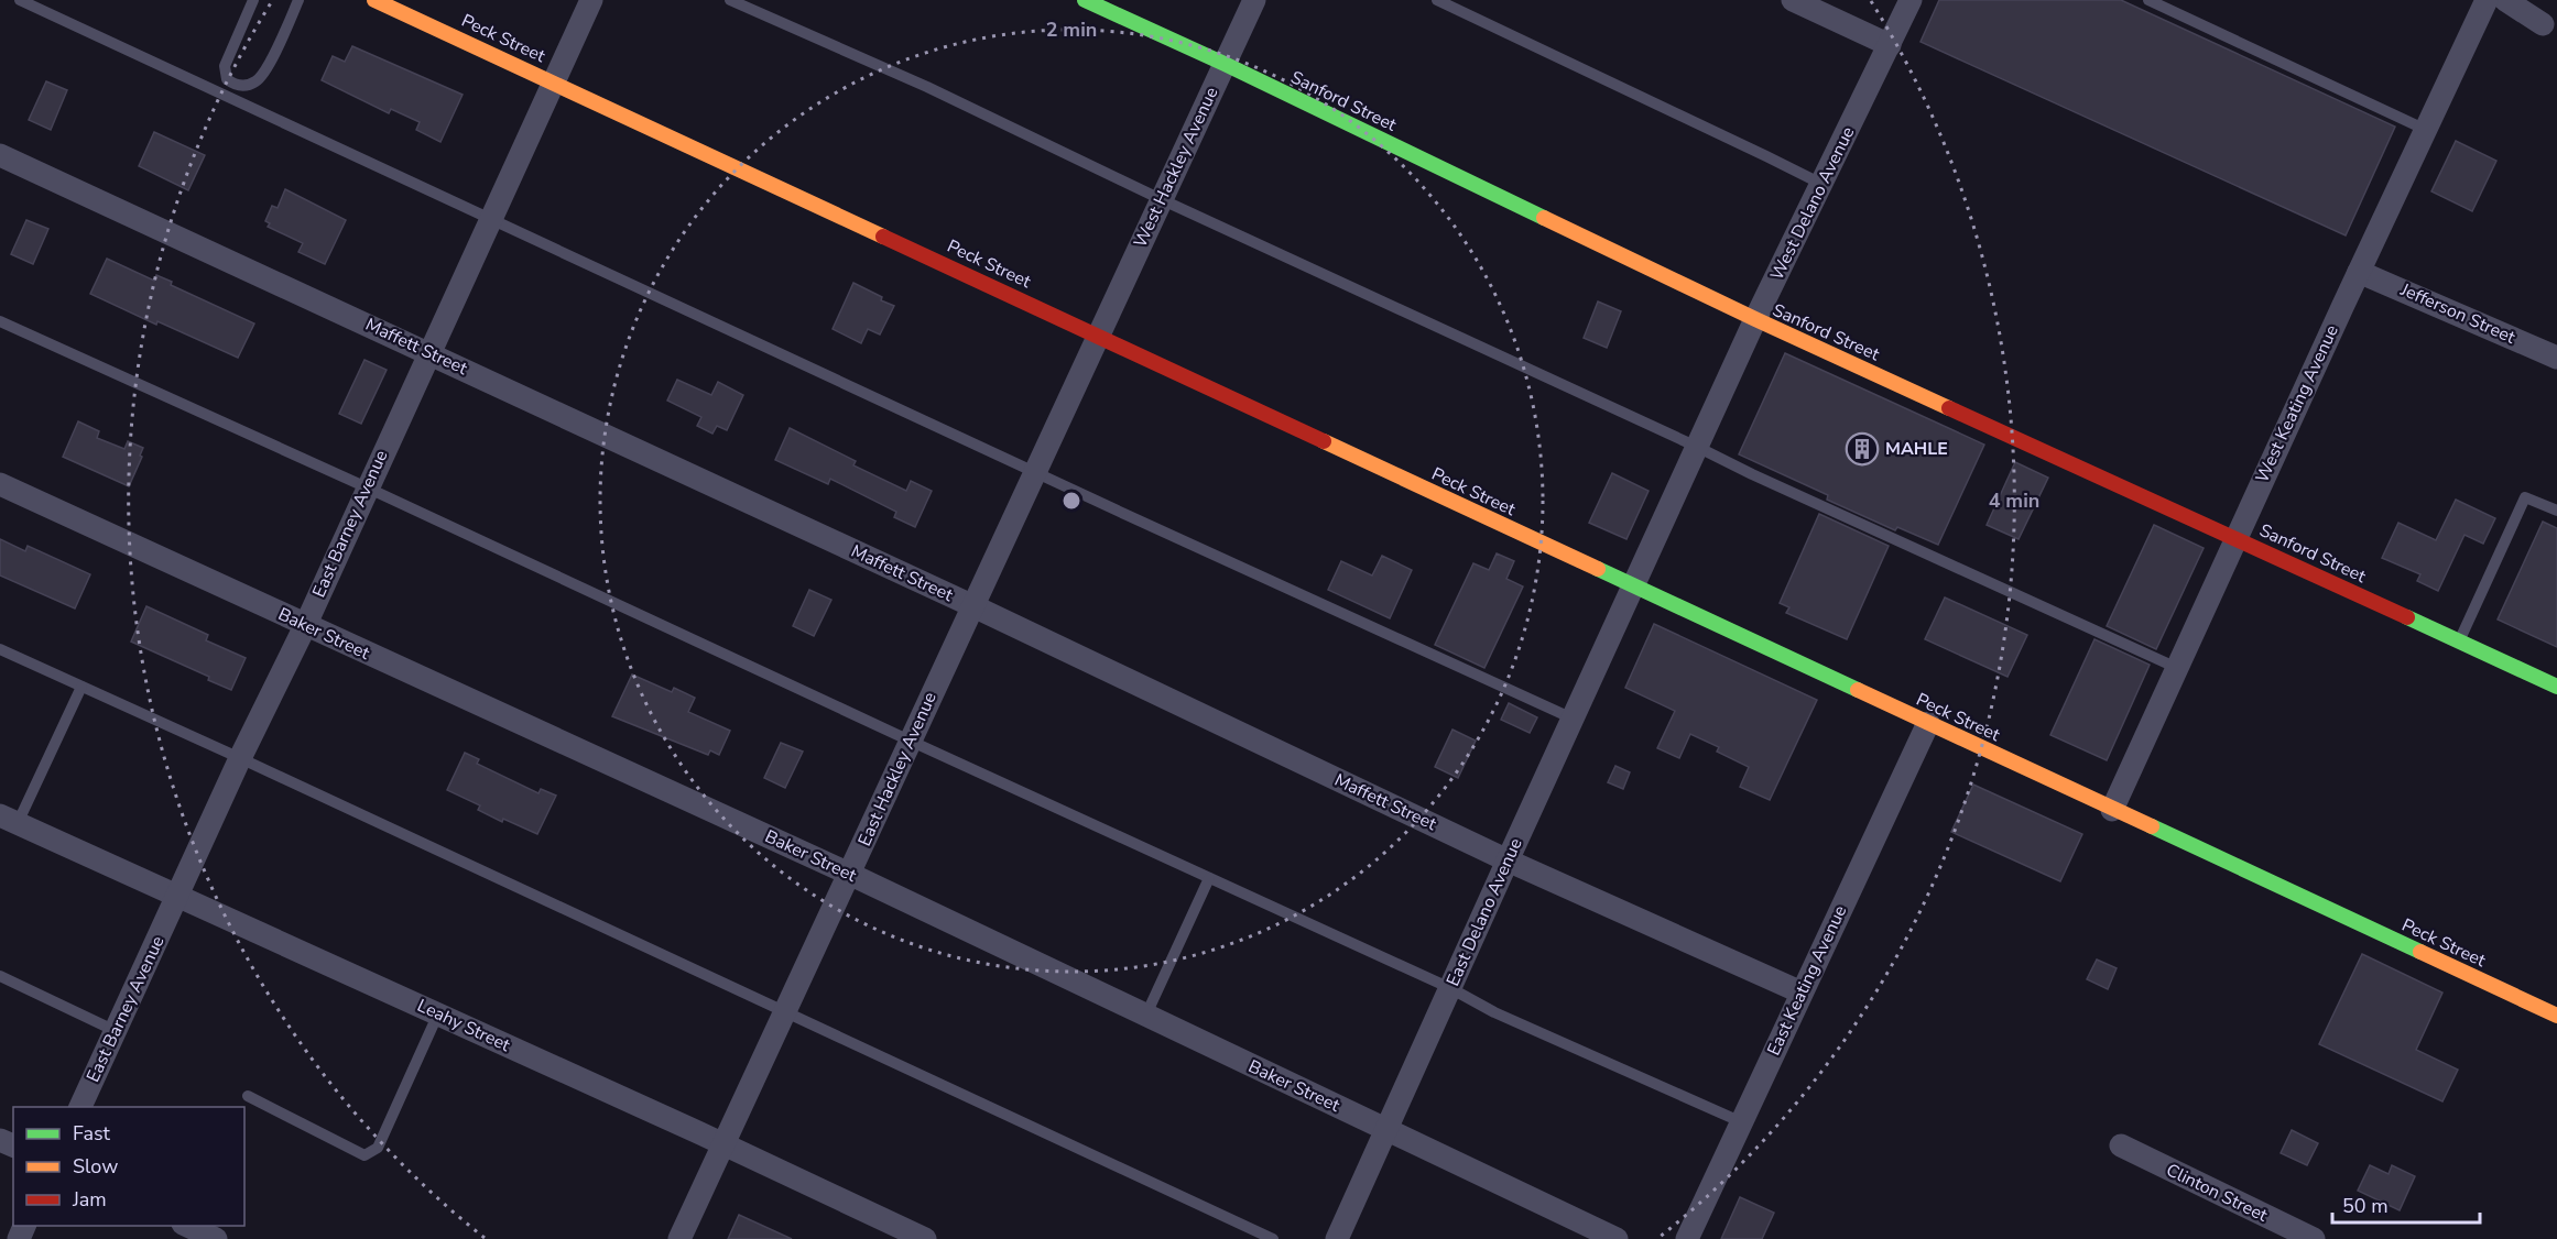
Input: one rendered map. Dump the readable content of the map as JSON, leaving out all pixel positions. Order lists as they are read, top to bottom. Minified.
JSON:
{"streets":{"street":["Peck Street","Sanford Street","West Hackley Avenue","West Delano Avenue","Jefferson Street","Maffett Street","West Keating Avenue","East Barney Avenue","Baker Street","East Hackley Avenue","East Delano Avenue","East Keating Avenue","Leahy Street","Clinton Street"]},"crossings":[["Peck Street","West Hackley Avenue"],["Peck Street","West Delano Avenue"],["Peck Street","West Keating Avenue"],["Peck Street","East Barney Avenue"],["Peck Street","East Hackley Avenue"],["Peck Street","East Delano Avenue"],["Peck Street","East Keating Avenue"],["Sanford Street","West Hackley Avenue"],["Sanford Street","West Delano Avenue"],["Sanford Street","West Keating Avenue"],["West Hackley Avenue","East Hackley Avenue"],["West Delano Avenue","East Delano Avenue"],["Jefferson Street","West Keating Avenue"],["Maffett Street","East Barney Avenue"],["Maffett Street","East Hackley Avenue"],["Maffett Street","East Delano Avenue"],["Maffett Street","East Keating Avenue"],["East Barney Avenue","Baker Street"],["East Barney Avenue","Leahy Street"],["Baker Street","East Hackley Avenue"],["Baker Street","East Delano Avenue"],["East Hackley Avenue","Leahy Street"]],"places":{"building":["MAHLE"]},"legend":["Fast","Slow","Jam"],"scale_bar":"50 m","rings":["2 min","4 min"]}
